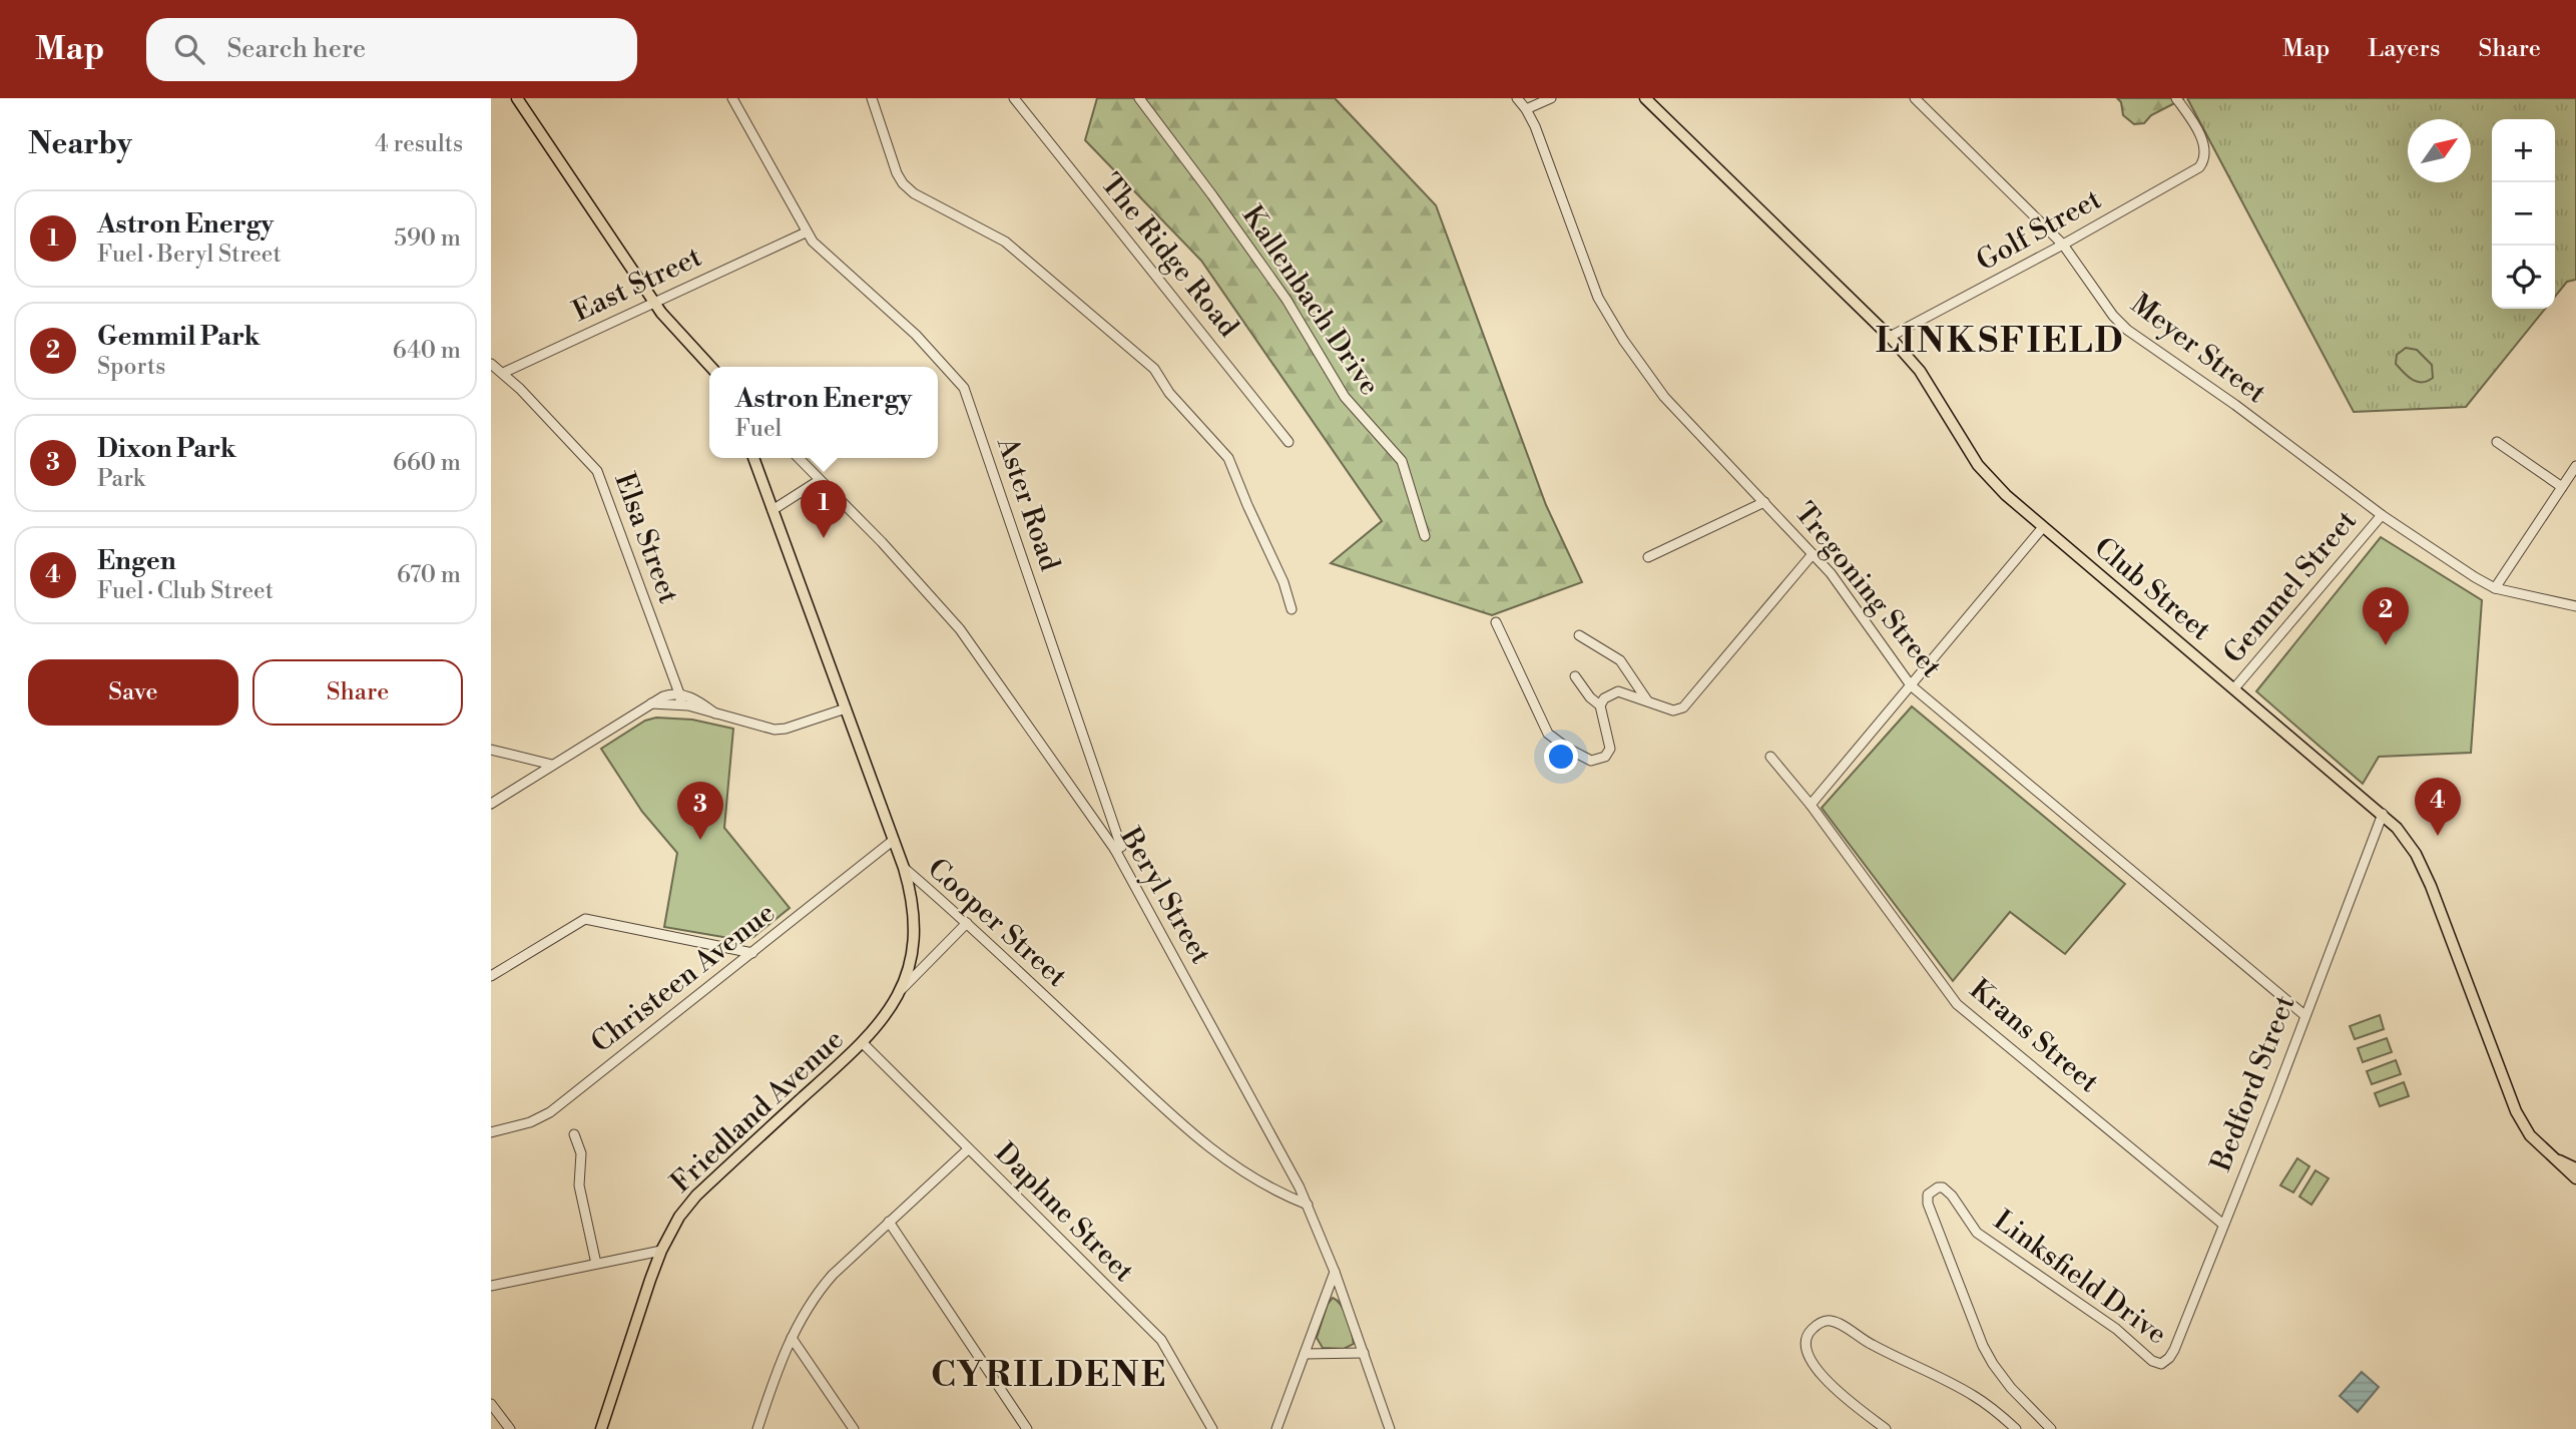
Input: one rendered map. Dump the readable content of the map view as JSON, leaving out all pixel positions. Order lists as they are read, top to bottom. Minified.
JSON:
{"streets":{"main road":["Club Street","Cooper Street","Friedland Avenue"],"street":["Golf Street","The Ridge Road","East Street","Kallenbach Drive","Meyer Street","Aster Road","Elsa Street","Gemmel Street","Tregoning Street","Beryl Street","Christeen Avenue","Krans Street","Bedford Street","Daphne Street","Linksfield Drive"]},"crossings":[["Golf Street","Meyer Street"],["Golf Street","Club Street"],["East Street","Aster Road"],["East Street","Elsa Street"],["Meyer Street","Gemmel Street"],["Aster Road","Beryl Street"],["Gemmel Street","Club Street"],["Club Street","Bedford Street"],["Tregoning Street","Bedford Street"],["Beryl Street","Cooper Street"],["Cooper Street","Christeen Avenue"],["Cooper Street","Friedland Avenue"],["Krans Street","Bedford Street"],["Bedford Street","Linksfield Drive"],["Friedland Avenue","Daphne Street"]],"districts":["LINKSFIELD","CYRILDENE"],"north":"top right","page":{"header":"Map","search":"Search here","nav":["Map","Layers","Share"],"heading":["Nearby","4 results"],"map_buttons":["+","−"],"list":[{"mark":"1","name":"Astron Energy","note":"Fuel · Beryl Street","value":"590 m"},{"mark":"2","name":"Gemmil Park","note":"Sports","value":"640 m"},{"mark":"3","name":"Dixon Park","note":"Park","value":"660 m"},{"mark":"4","name":"Engen","note":"Fuel · Club Street","value":"670 m"}],"popup":["Astron Energy","Fuel"],"pins":["1","2","4","3"],"buttons":["Save","Share"]}}
